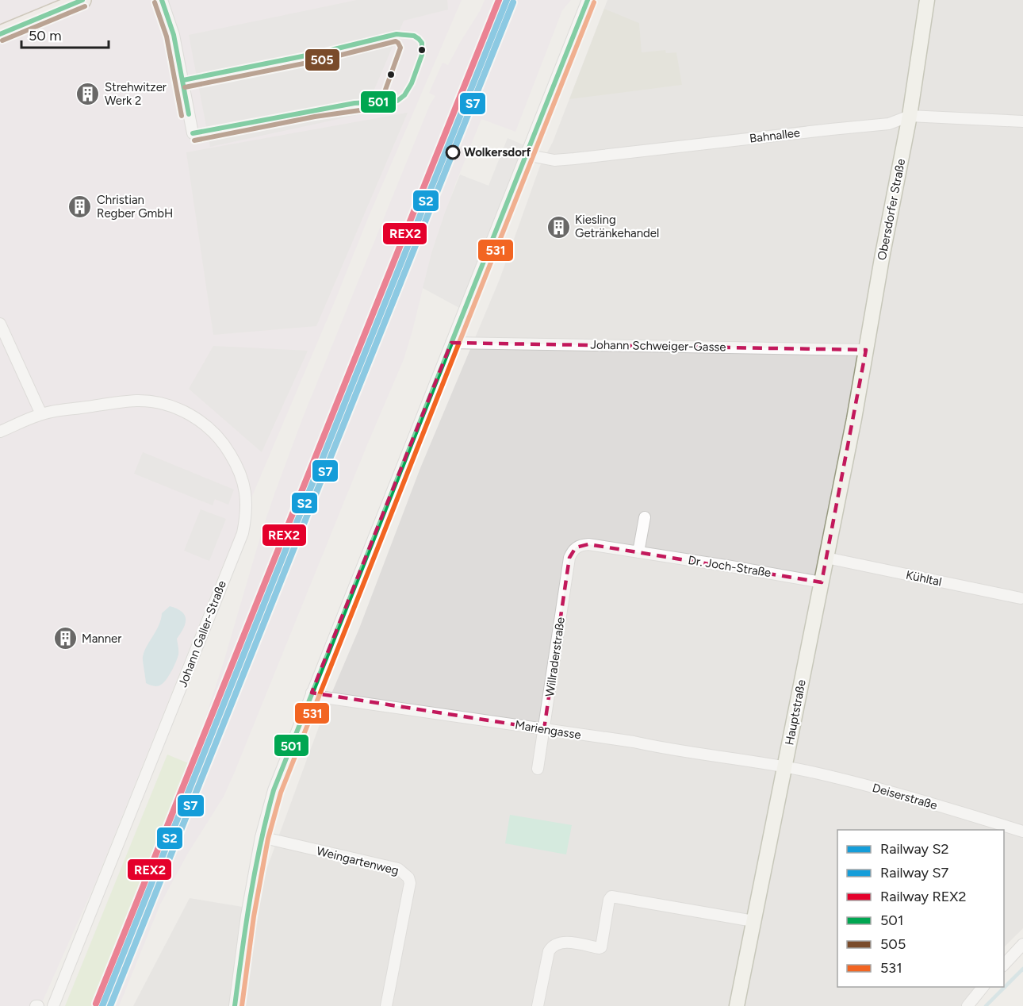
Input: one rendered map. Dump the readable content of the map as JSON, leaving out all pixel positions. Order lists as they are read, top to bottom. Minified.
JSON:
{"streets":{"main road":["Obersdorfer Straße","Hauptstraße"],"street":["Bahnallee","Johann Schweiger-Gasse","Dr. Joch-Straße","Kühltal","Johann Galler-Straße","Willraderstraße","Mariengasse","Deiserstraße","Weingartenweg"]},"crossings":[["Bahnallee","Obersdorfer Straße"],["Obersdorfer Straße","Johann Schweiger-Gasse"],["Obersdorfer Straße","Hauptstraße"],["Dr. Joch-Straße","Willraderstraße"],["Dr. Joch-Straße","Hauptstraße"],["Kühltal","Hauptstraße"],["Willraderstraße","Mariengasse"],["Hauptstraße","Mariengasse"],["Hauptstraße","Deiserstraße"],["Mariengasse","Deiserstraße"]],"places":{"building":["Strehwitzer Werk 2","Christian Regber GmbH","Kiesling Getränkehandel","Manner"],"other":["Wolkersdorf"]},"lines":["rail line S2","rail line REX2","transit line 501","rail line S7","transit line 505","transit line 531"],"legend":["Railway S2","Railway S7","Railway REX2","501","505","531"],"scale_bar":"50 m"}
